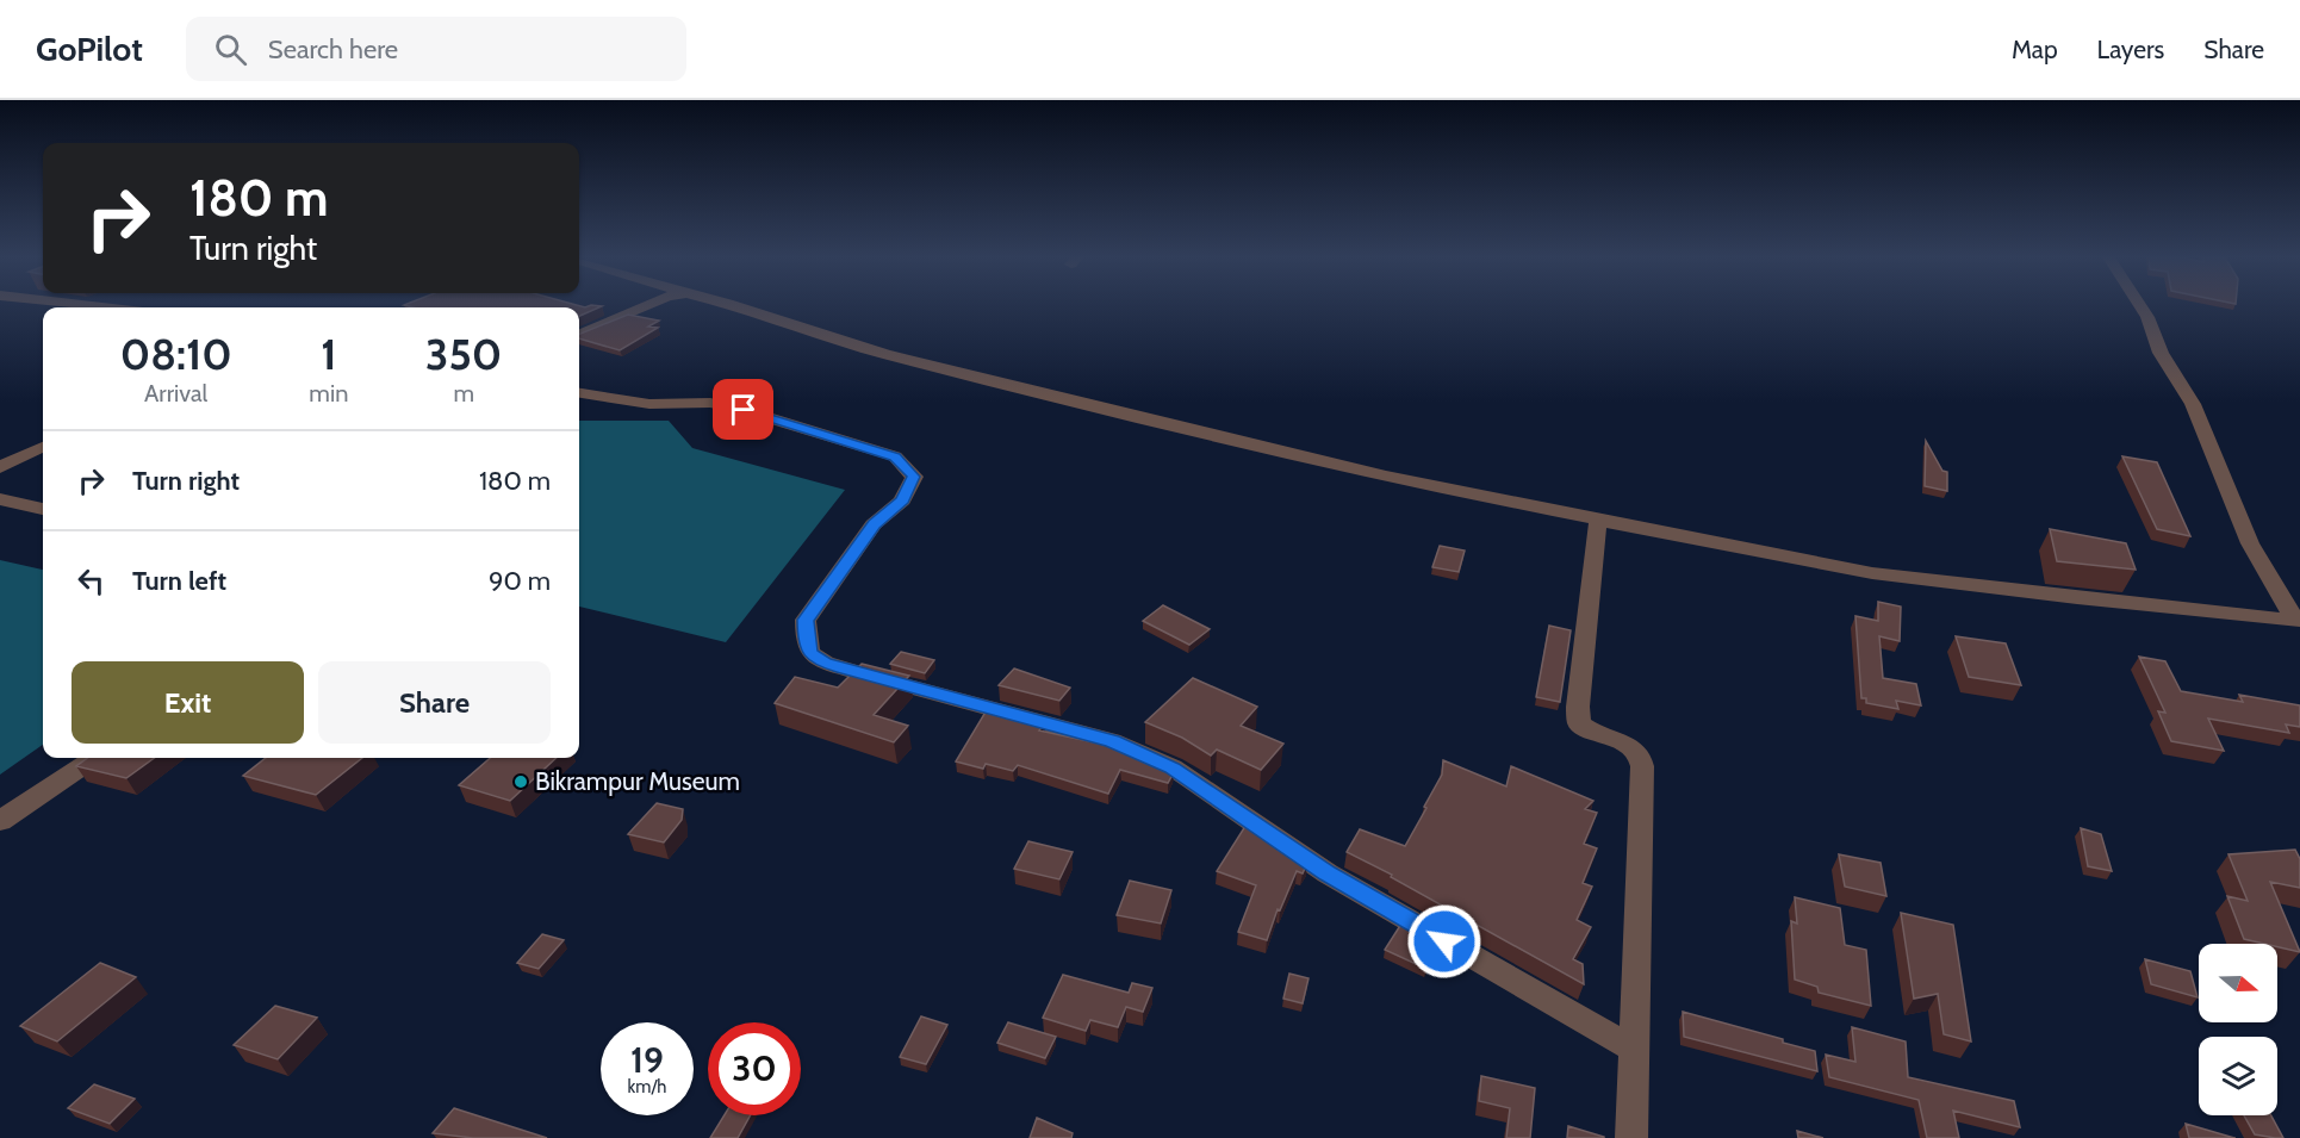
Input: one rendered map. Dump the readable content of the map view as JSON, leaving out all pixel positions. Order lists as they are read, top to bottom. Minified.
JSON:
{"places":["Bikrampur Museum"],"north":"right","page":{"header":"GoPilot","search":"Search here","nav":["Map","Layers","Share"],"turn":["180 m","Turn right"],"eta":["08:10","Arrival","1","min","350","m"],"list":[{"name":"Turn right","value":"180 m"},{"name":"Turn left","value":"90 m"}],"buttons":["Exit","Share"],"speed":"19 km/h","limit":"30"}}
